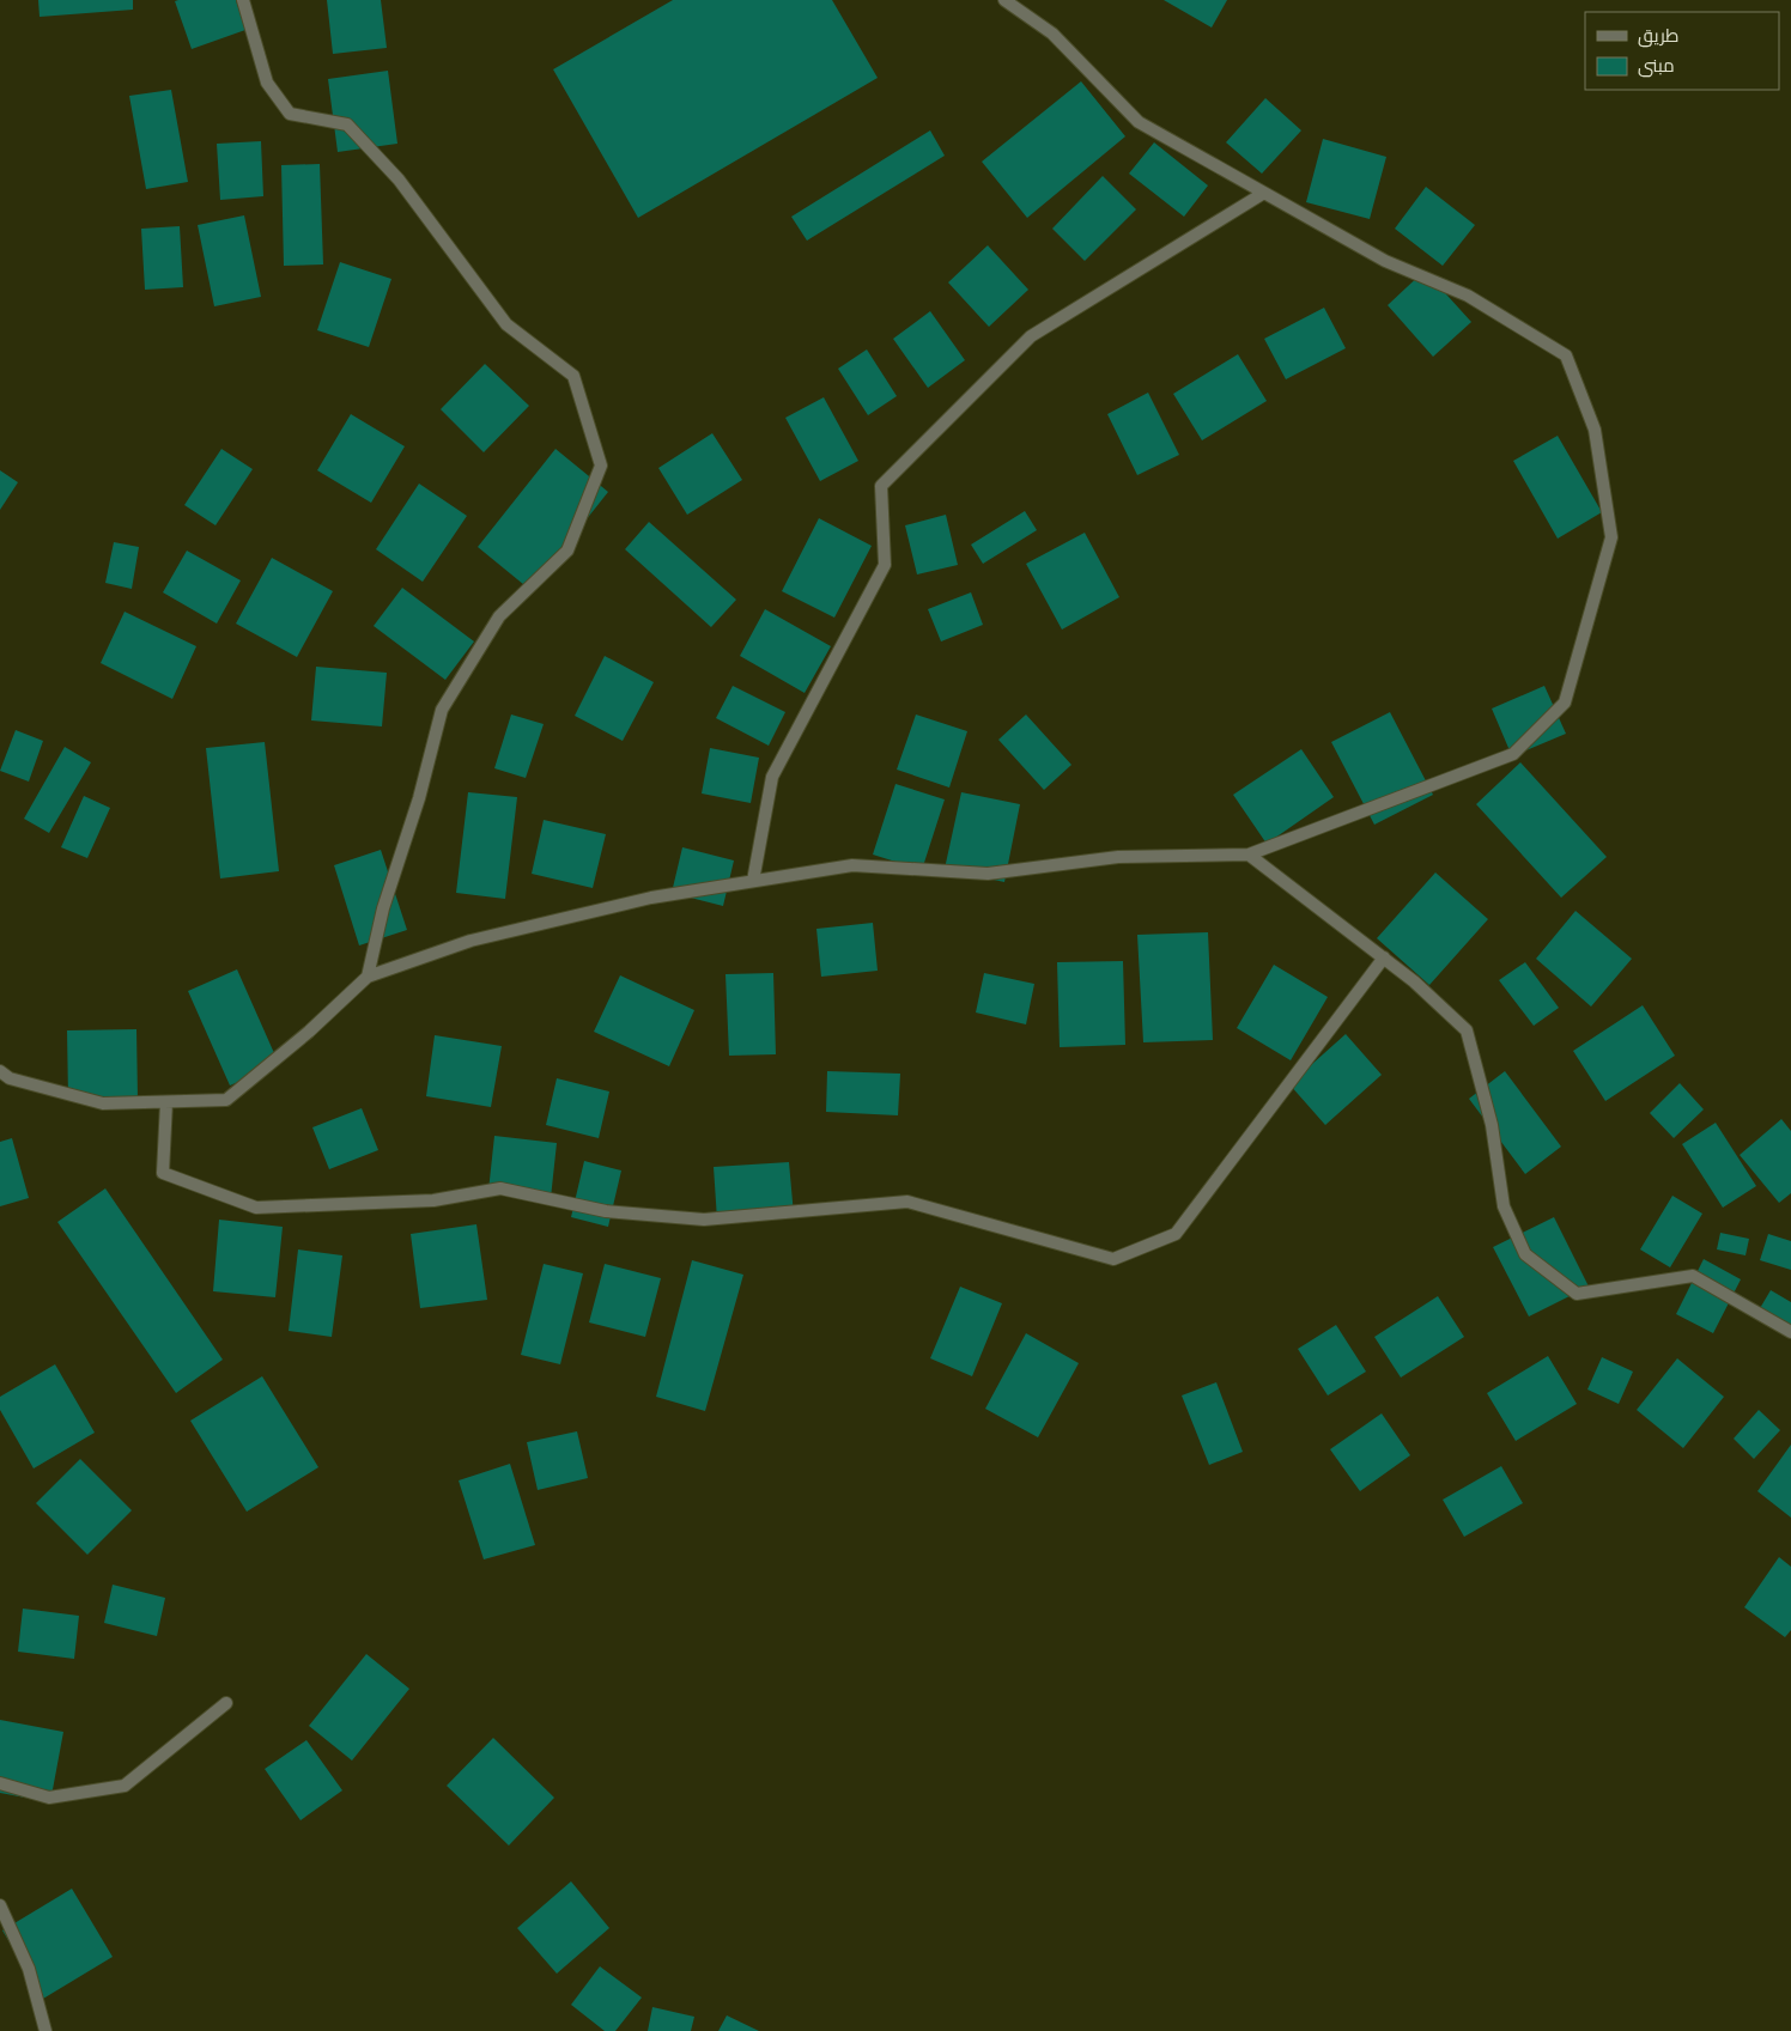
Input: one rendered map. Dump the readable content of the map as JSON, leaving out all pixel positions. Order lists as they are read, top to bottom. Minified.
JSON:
{"legend":["طريق","مبنى"]}
